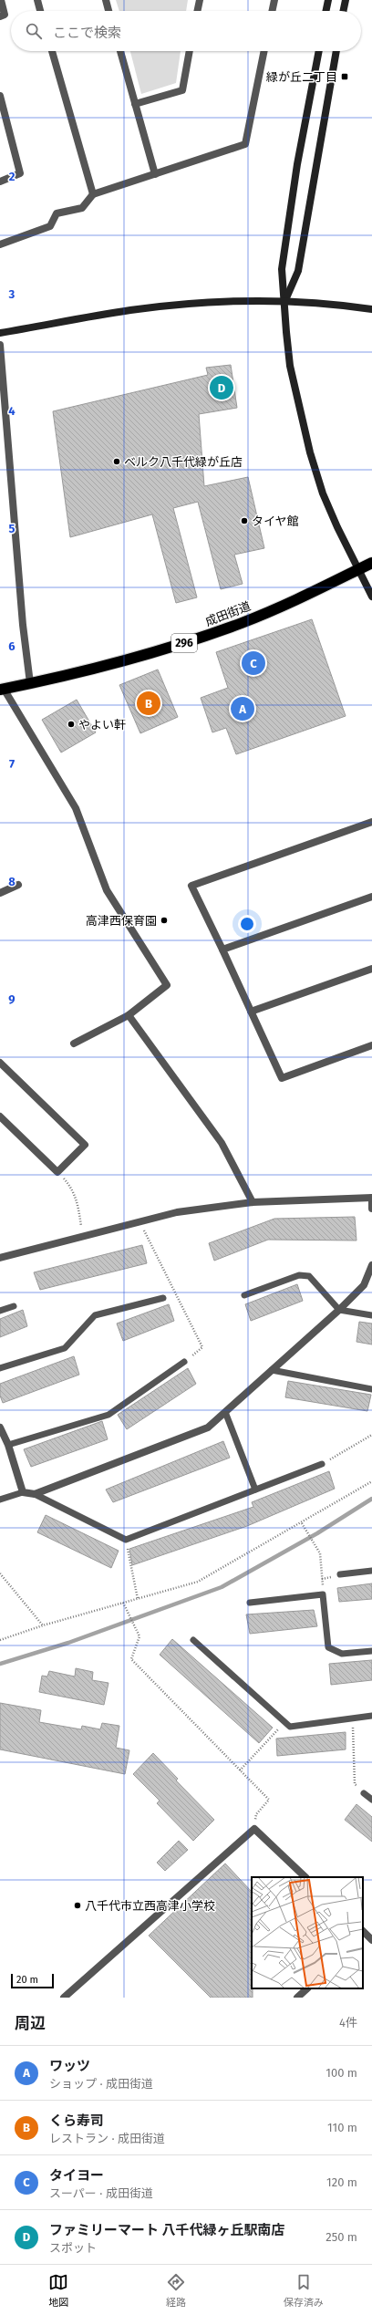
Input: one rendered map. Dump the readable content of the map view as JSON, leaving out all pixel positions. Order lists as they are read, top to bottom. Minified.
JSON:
{"streets":{"highway":["成田街道","296"]},"places":{"transit":["緑が丘二丁目"],"other":["ベルク八千代緑が丘店","タイヤ館","やよい軒","高津西保育園","八千代市立西高津小学校"]},"scale_bar":"20 m","page":{"search":"ここで検索","pins":["D","C","B","A"],"scale":"20 m","heading":["周辺","4件"],"list":[{"mark":"A","name":"ワッツ","note":"ショップ · 成田街道","value":"100 m"},{"mark":"B","name":"くら寿司","note":"レストラン · 成田街道","value":"110 m"},{"mark":"C","name":"タイヨー","note":"スーパー · 成田街道","value":"120 m"},{"mark":"D","name":"ファミリーマート 八千代緑ヶ丘駅南店","note":"スポット","value":"250 m"}],"nav":["地図","経路","保存済み"]},"grid":{"rows":["2","3","4","5","6","7","8","9"]}}
